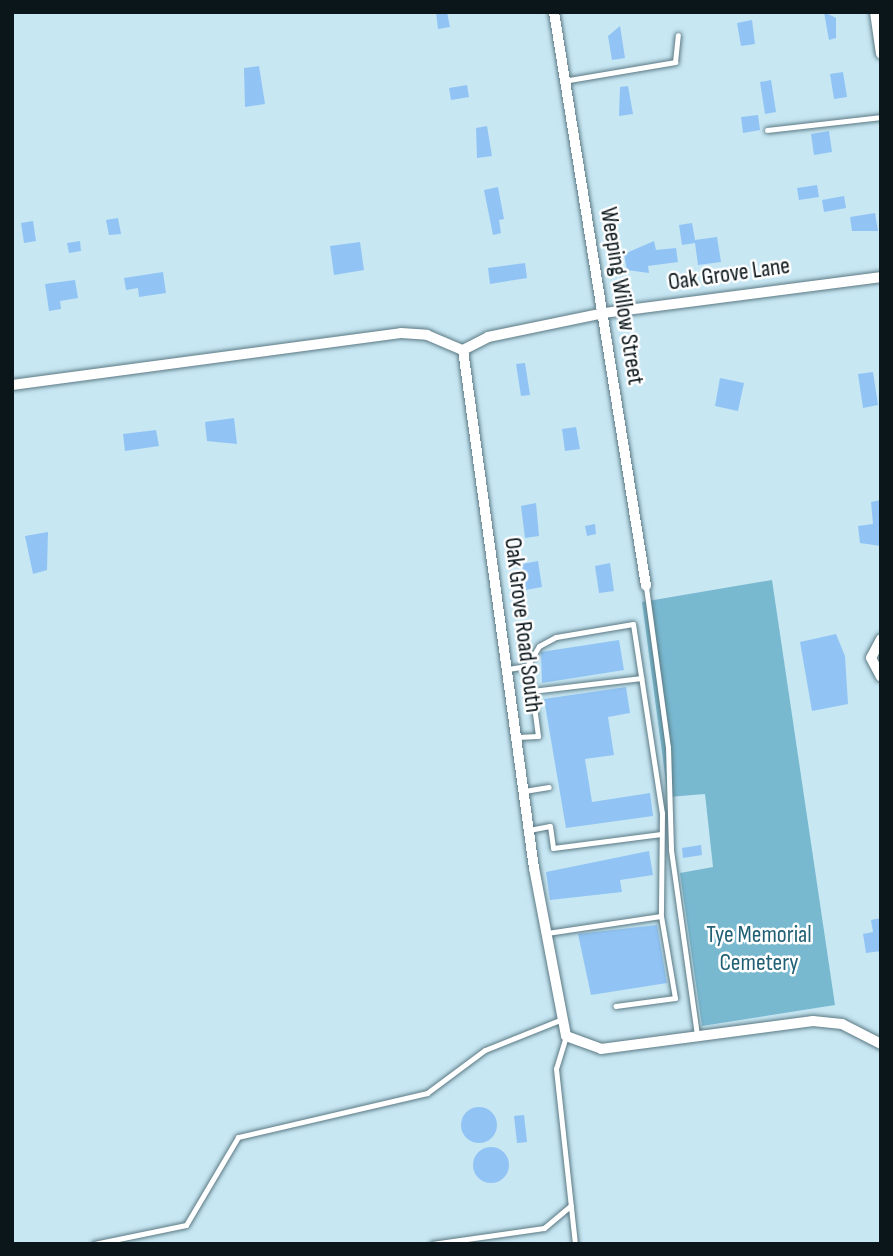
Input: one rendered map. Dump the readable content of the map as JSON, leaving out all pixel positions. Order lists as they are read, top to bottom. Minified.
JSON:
{"streets":{"street":["Oak Grove Lane","Weeping Willow Street","Oak Grove Road South"]},"crossings":[["Oak Grove Lane","Weeping Willow Street"],["Oak Grove Lane","Oak Grove Road South"]],"parks":["Tye Memorial Cemetery"]}
